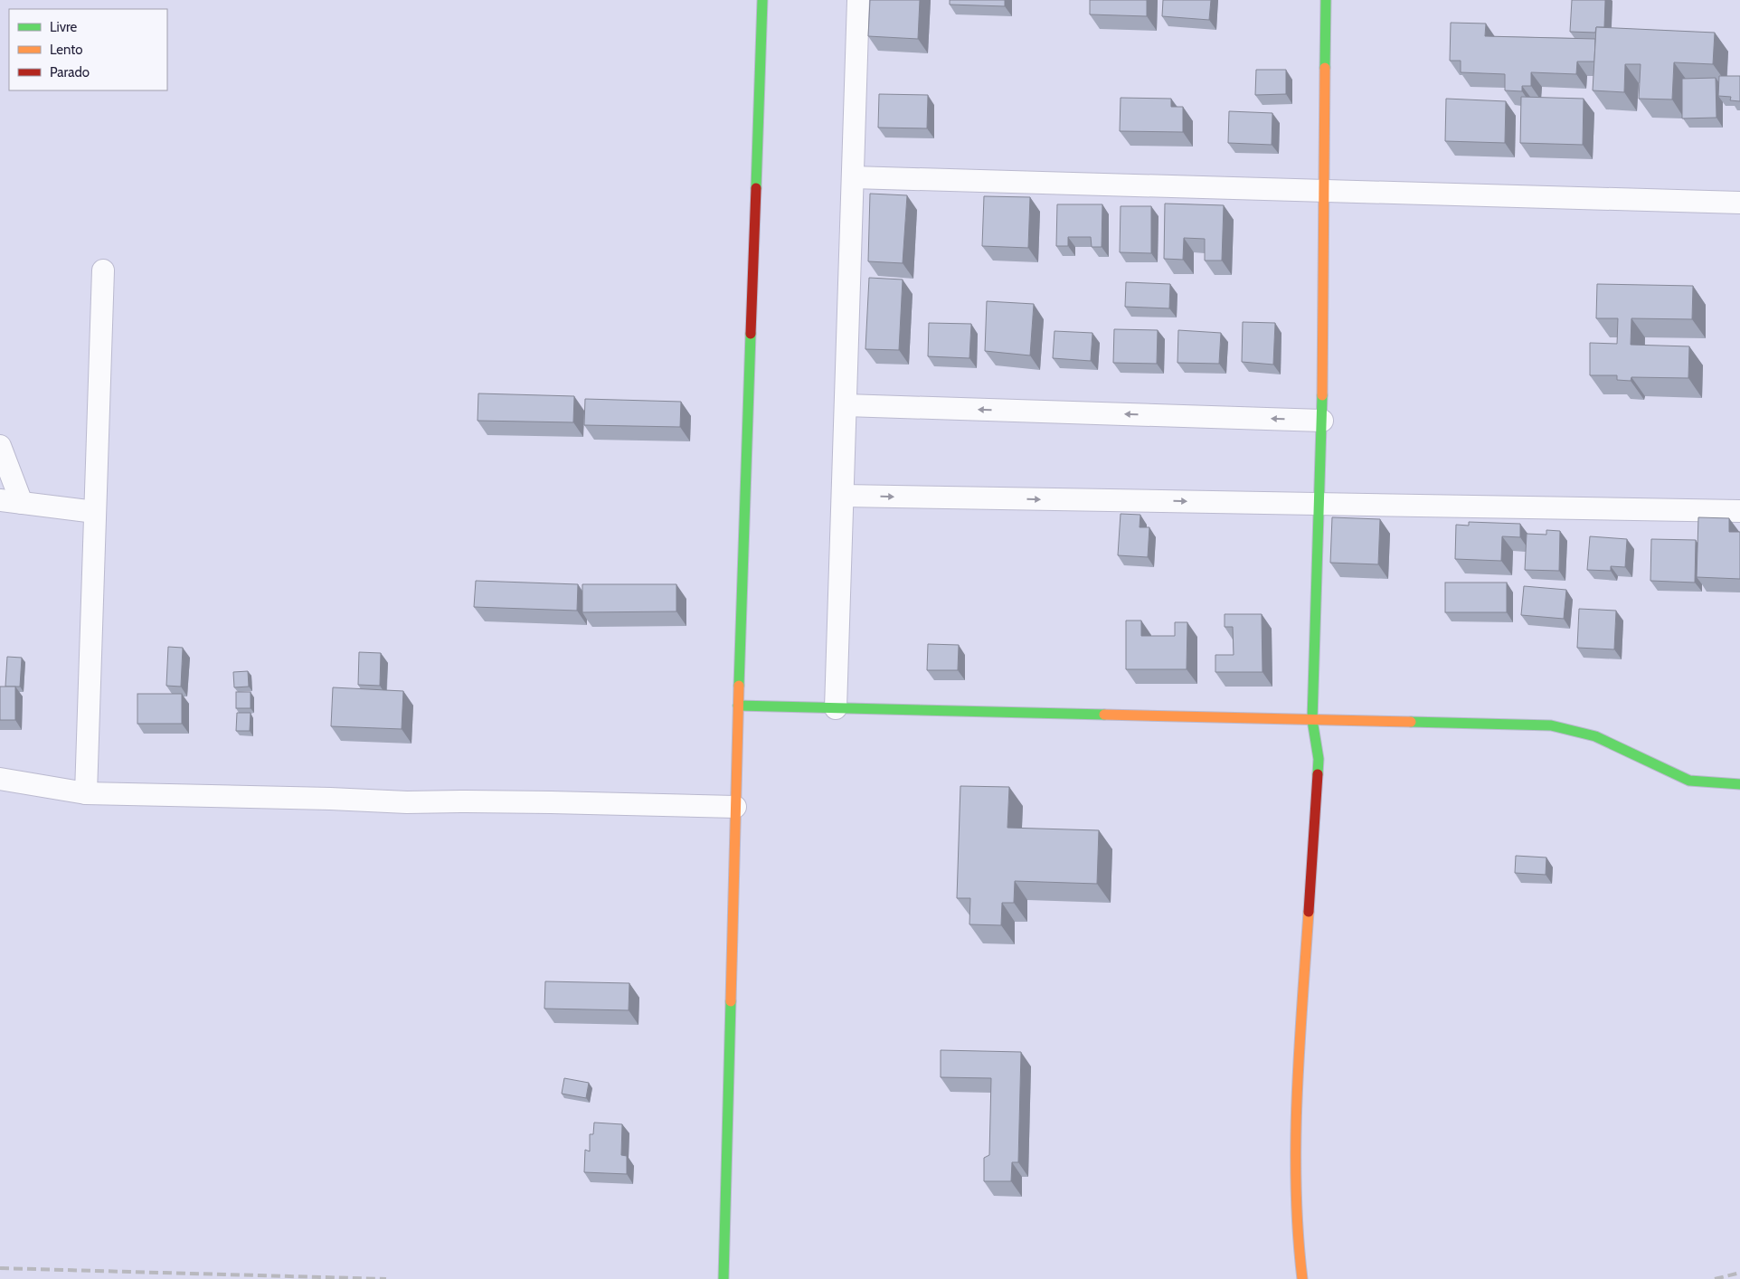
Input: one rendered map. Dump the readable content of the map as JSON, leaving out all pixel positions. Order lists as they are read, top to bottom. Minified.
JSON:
{"legend":["Livre","Lento","Parado"]}
